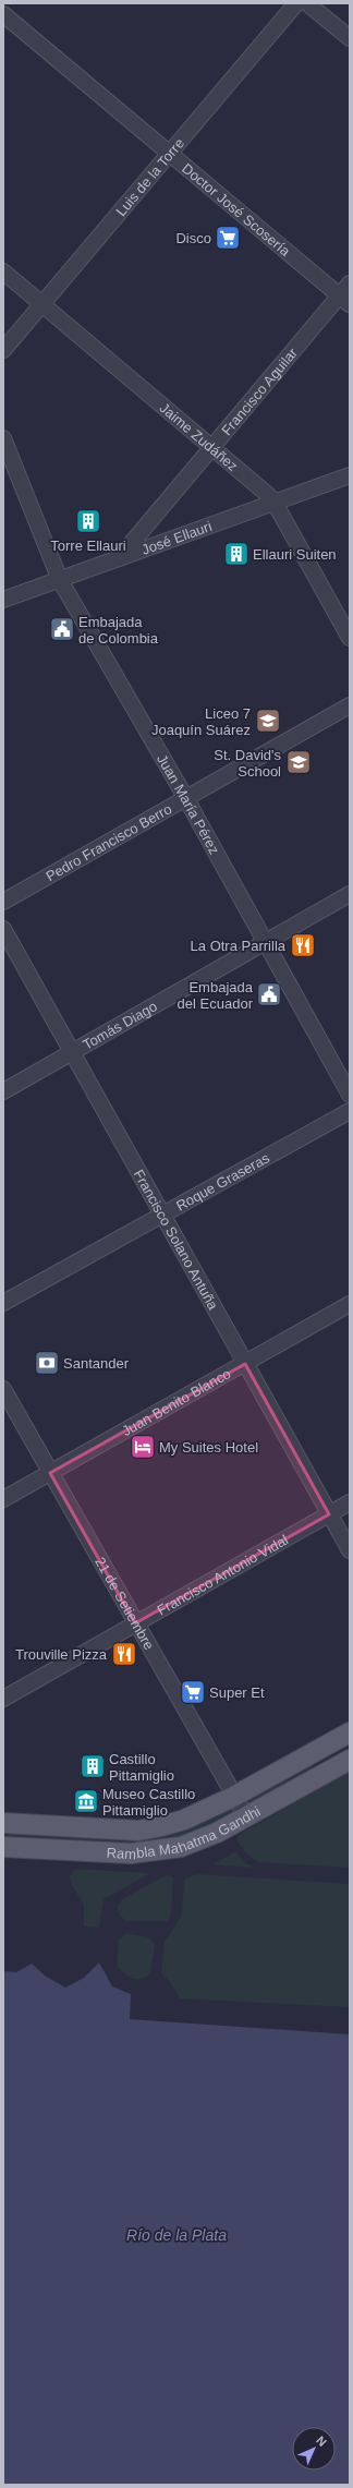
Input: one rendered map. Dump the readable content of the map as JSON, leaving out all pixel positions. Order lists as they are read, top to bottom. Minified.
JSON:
{"streets":{"main road":["Rambla Mahatma Gandhi"],"street":["Luis de la Torre","Doctor José Scosería","Francisco Aguilar","Jaime Zudáñez","José Ellauri","Juan María Pérez","Pedro Francisco Berro","Tomás Diago","Roque Graseras","Francisco Solano Antuña","Juan Benito Blanco","Francisco Antonio Vidal","21 de Setiembre"]},"crossings":[["Luis de la Torre","Doctor José Scosería"],["Luis de la Torre","Jaime Zudáñez"],["Doctor José Scosería","Francisco Aguilar"],["Francisco Aguilar","Jaime Zudáñez"],["Francisco Aguilar","José Ellauri"],["Jaime Zudáñez","José Ellauri"],["José Ellauri","Juan María Pérez"],["Juan María Pérez","Pedro Francisco Berro"],["Juan María Pérez","Tomás Diago"],["Tomás Diago","Francisco Solano Antuña"],["Roque Graseras","Francisco Solano Antuña"],["Francisco Solano Antuña","Juan Benito Blanco"],["Francisco Solano Antuña","Francisco Antonio Vidal"],["Juan Benito Blanco","21 de Setiembre"],["Francisco Antonio Vidal","21 de Setiembre"],["21 de Setiembre","Rambla Mahatma Gandhi"]],"water":["Río de la Plata"],"places":{"supermarket":["Disco","Super Et"],"building":["Torre Ellauri","Ellauri Suiten","Castillo Pittamiglio"],"public building":["Embajada de Colombia","Embajada del Ecuador"],"school or university":["Liceo 7 Joaquín Suárez","St. David's School"],"restaurant":["La Otra Parrilla","Trouville Pizza"],"bank":["Santander"],"hotel":["My Suites Hotel"],"museum":["Museo Castillo Pittamiglio"]},"north":"top right"}
